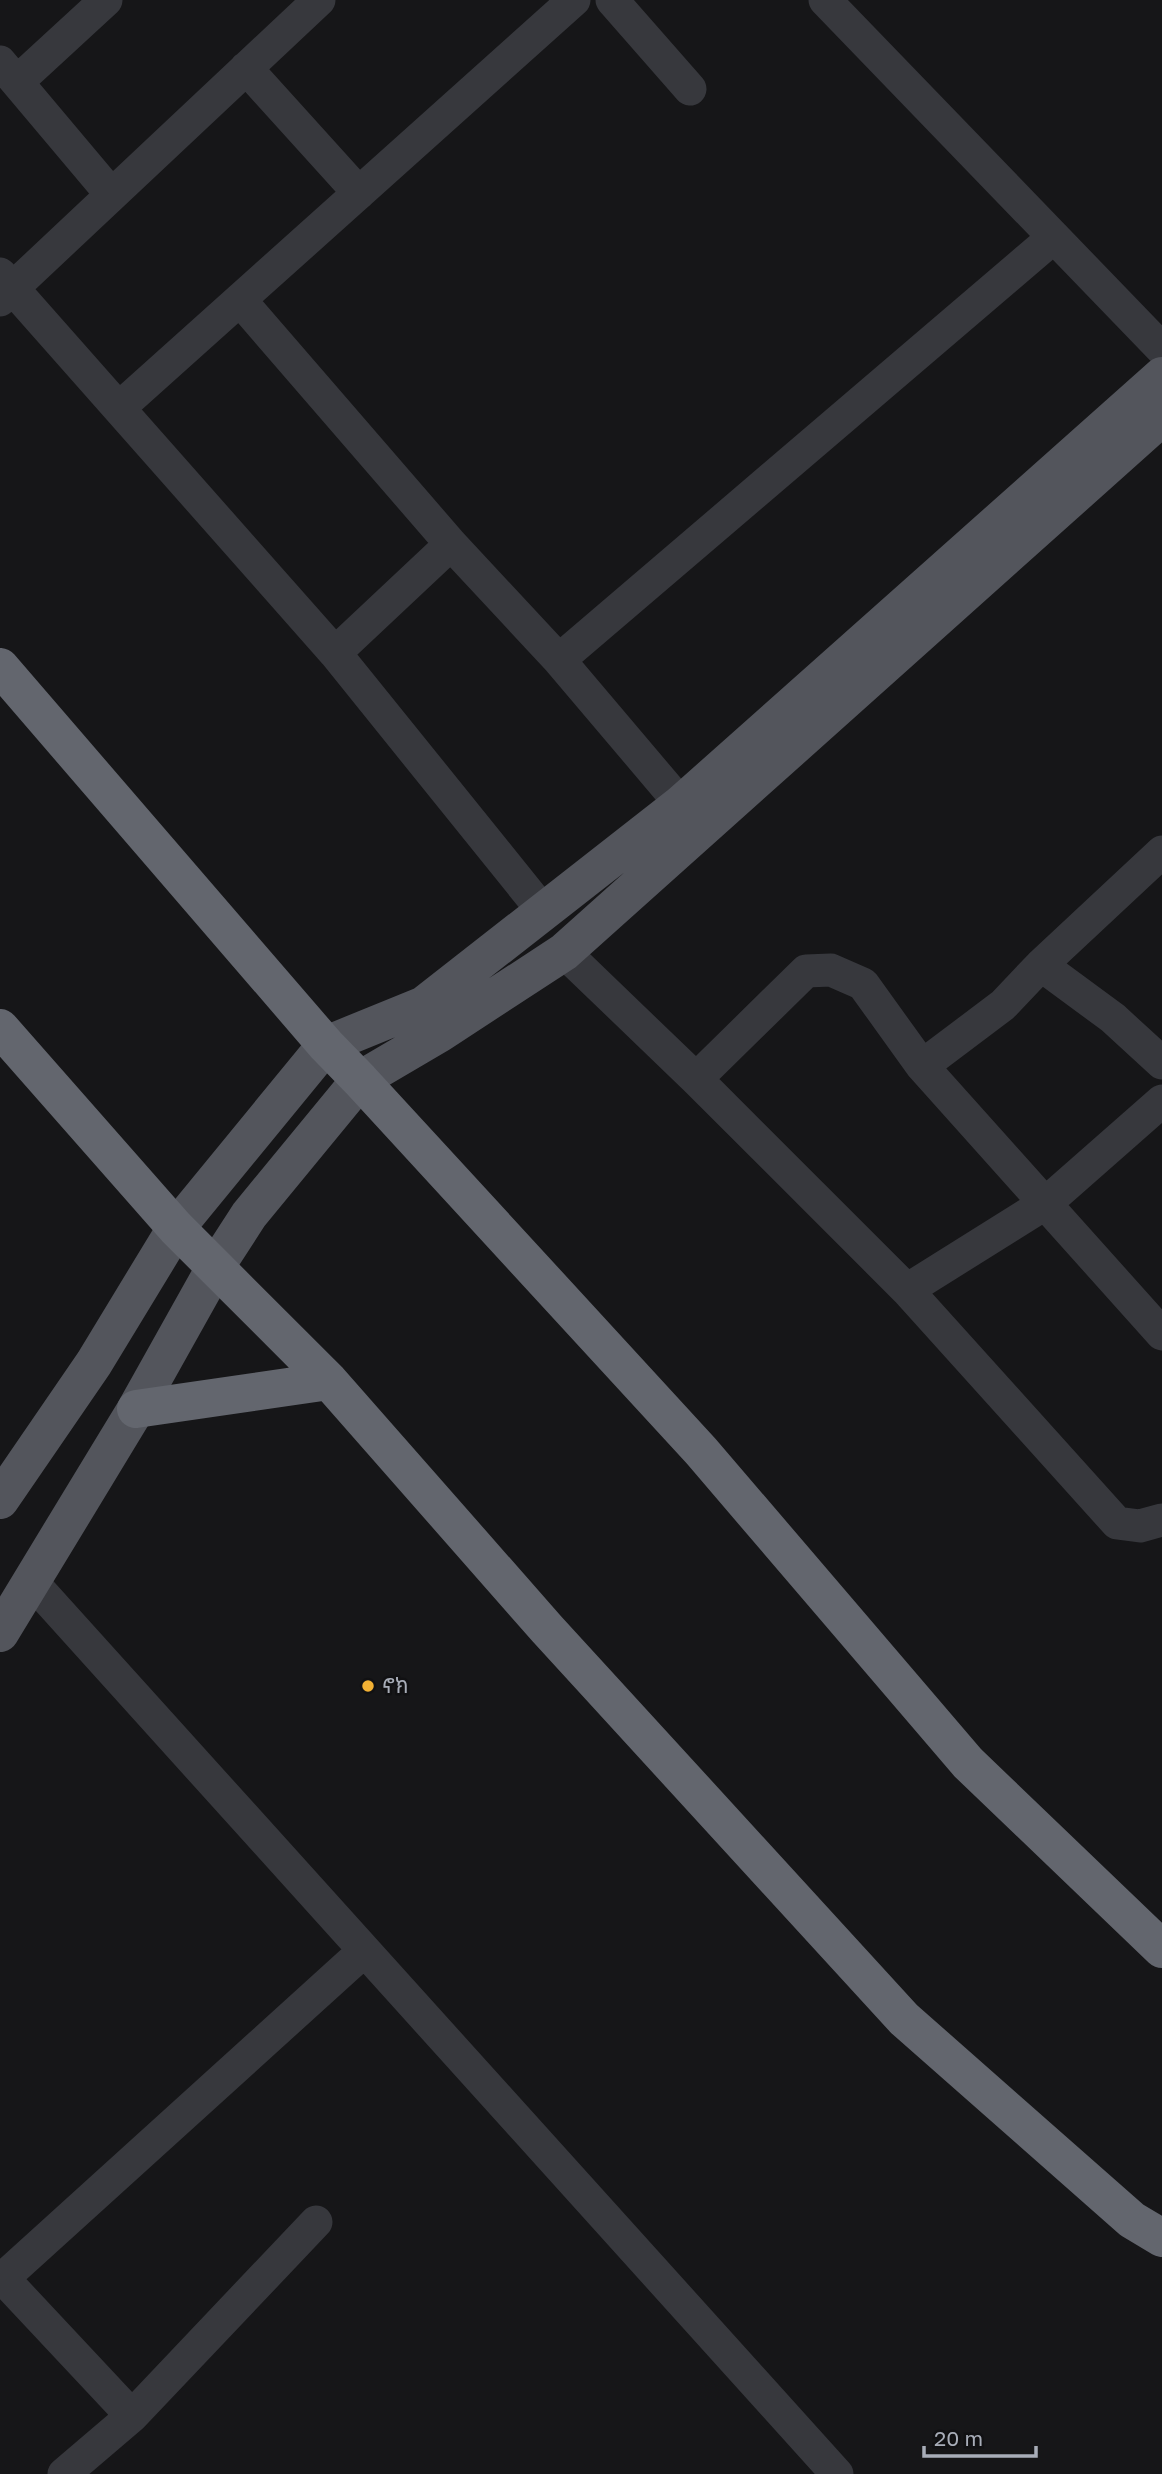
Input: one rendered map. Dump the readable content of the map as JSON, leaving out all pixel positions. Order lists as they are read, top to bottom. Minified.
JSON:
{"places":["ኖክ"],"scale_bar":"20 m"}
